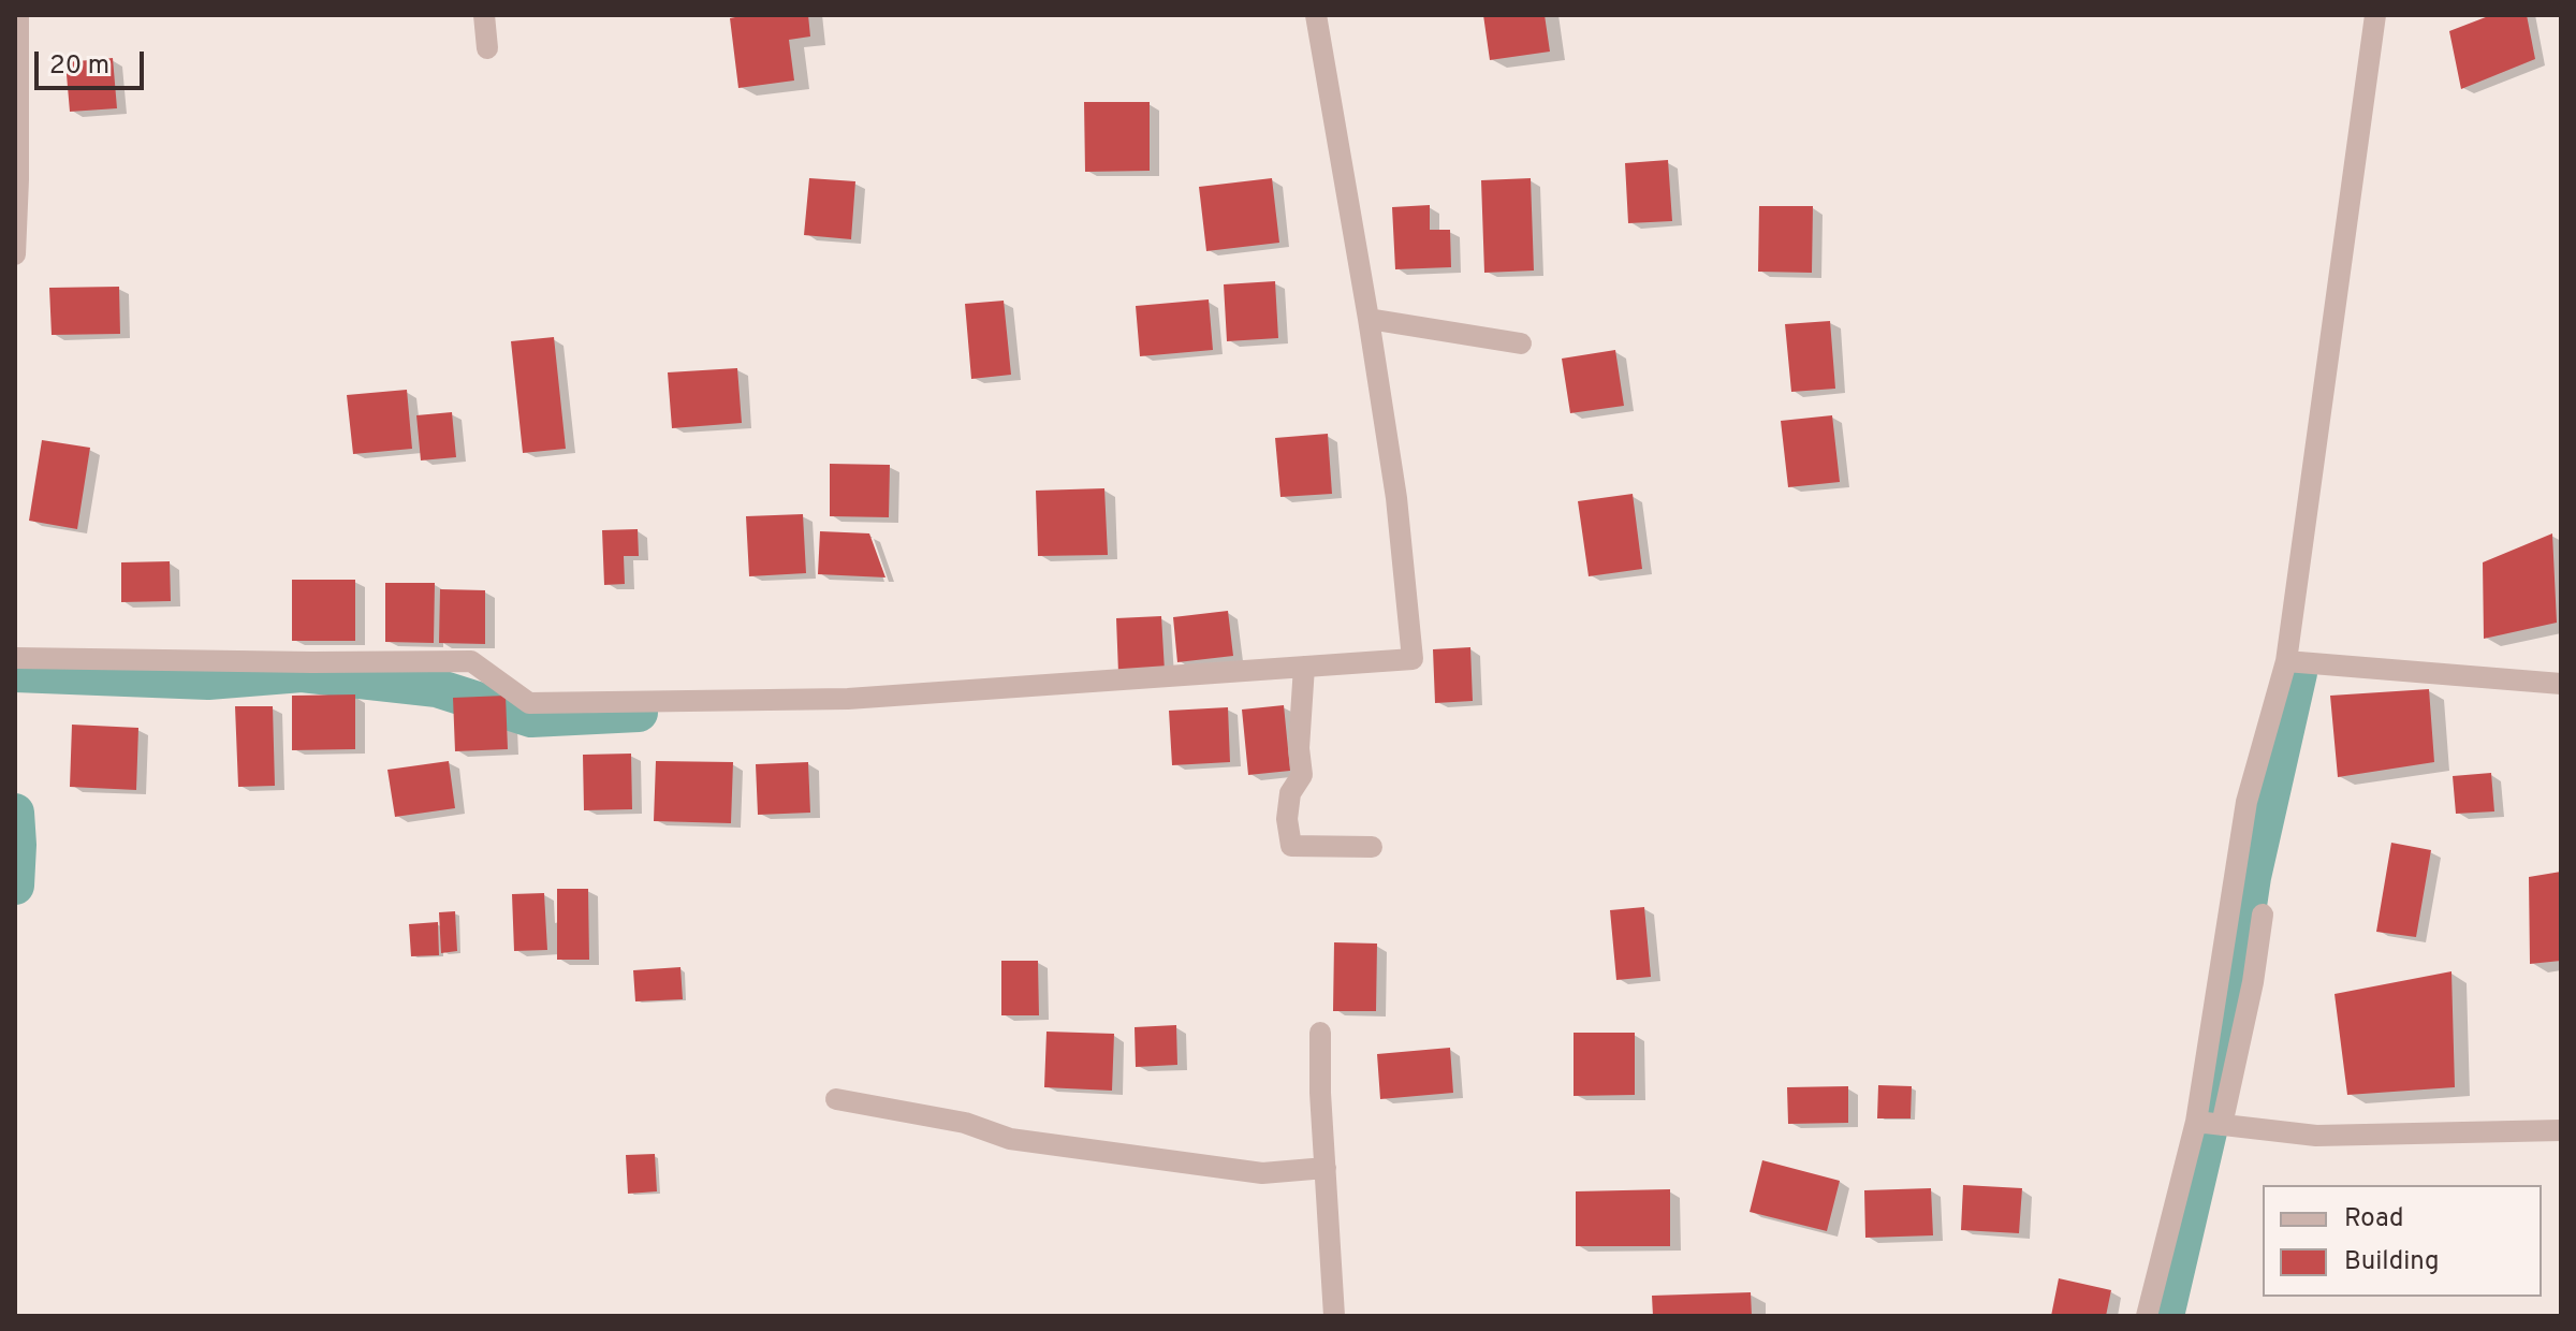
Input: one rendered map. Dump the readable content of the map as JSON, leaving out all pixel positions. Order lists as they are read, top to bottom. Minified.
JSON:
{"legend":["Road","Building"],"scale_bar":"20 m"}
